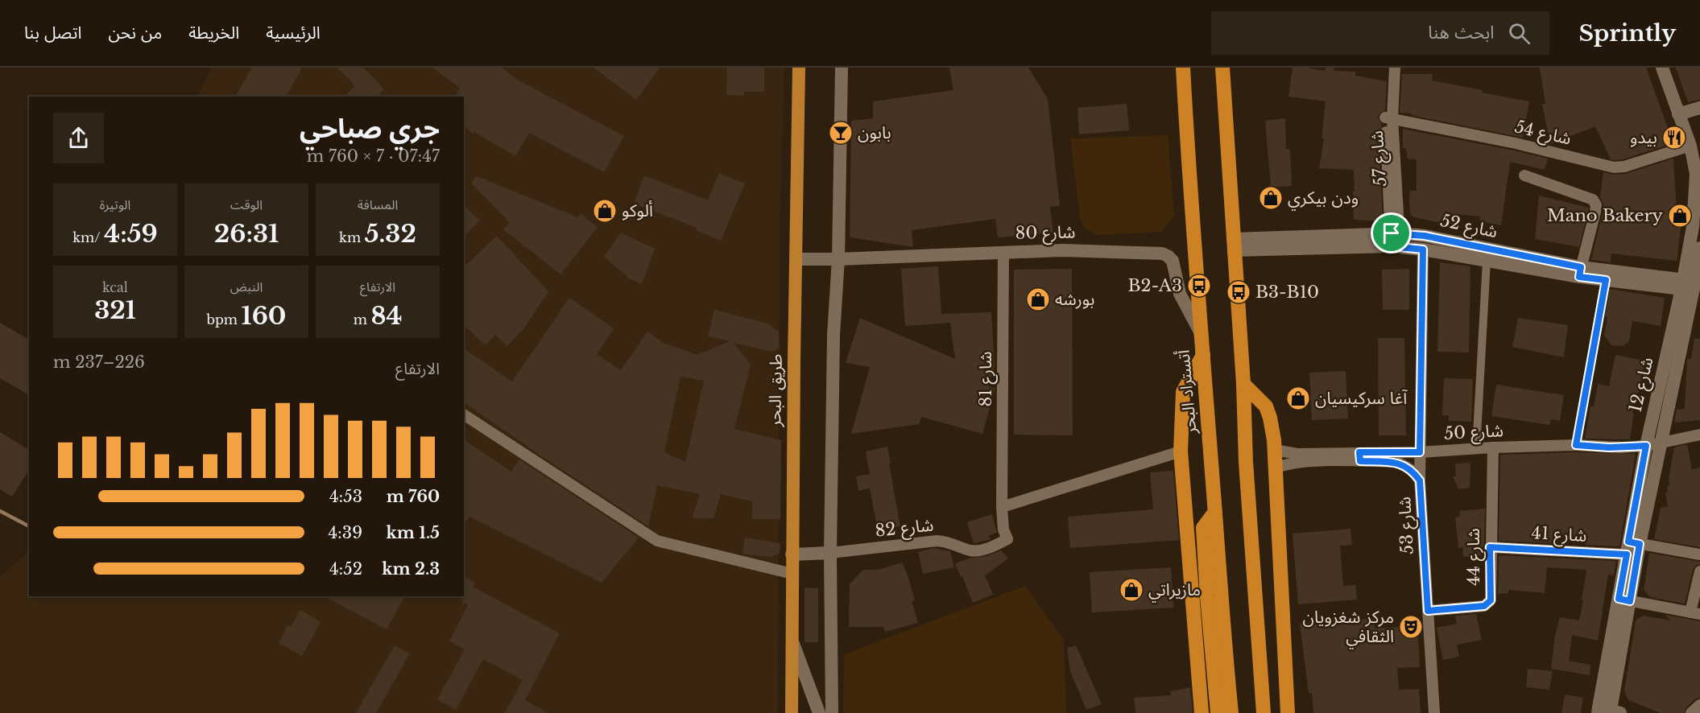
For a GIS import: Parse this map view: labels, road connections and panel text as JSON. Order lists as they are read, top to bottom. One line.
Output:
{"streets":{"highway":["طريق البحر","أتستراد البحر"],"street":["شارع 54","شارع 57","شارع 52","شارع 80","شارع 81","شارع 12","شارع 50","شارع 53","شارع 82","شارع 41","شارع 44"]},"crossings":[["شارع 54","شارع 57"],["شارع 54","شارع 12"],["شارع 57","شارع 52"],["شارع 52","شارع 12"],["شارع 52","شارع 53"],["شارع 80","شارع 81"],["شارع 80","طريق البحر"],["شارع 80","أتستراد البحر"],["شارع 81","شارع 82"],["شارع 12","شارع 50"],["شارع 12","شارع 41"],["شارع 50","شارع 53"],["شارع 50","شارع 44"],["شارع 53","شارع 44"],["شارع 41","شارع 44"]],"places":{"bar":["بابون"],"restaurant":["بيدو"],"shop":["ودن بيكري","ألوكو","Mano Bakery","بورشه","آغا سركيسيان","مازيراتي"],"bus stop":["B2-A3","B3-B10"],"theatre":["مركز شغزويان الثقافي"]},"page":{"header":"Sprintly","search":"ابحث هنا","nav":["الرئيسية","الخريطة","من نحن","اتصل بنا"],"heading":["جري صباحي","07:47 · 7 × 760 m"],"stats":[["المسافة","5.32 km"],["الوقت","26:31"],["الوتيرة","4:59 /km"],["الارتفاع","84 m"],["النبض","160 bpm"],["kcal","321"]],"chart":["الارتفاع","226–237 m"],"list":[{"name":"760 m","note":"4:53"},{"name":"1.5 km","note":"4:39"},{"name":"2.3 km","note":"4:52"}]}}
